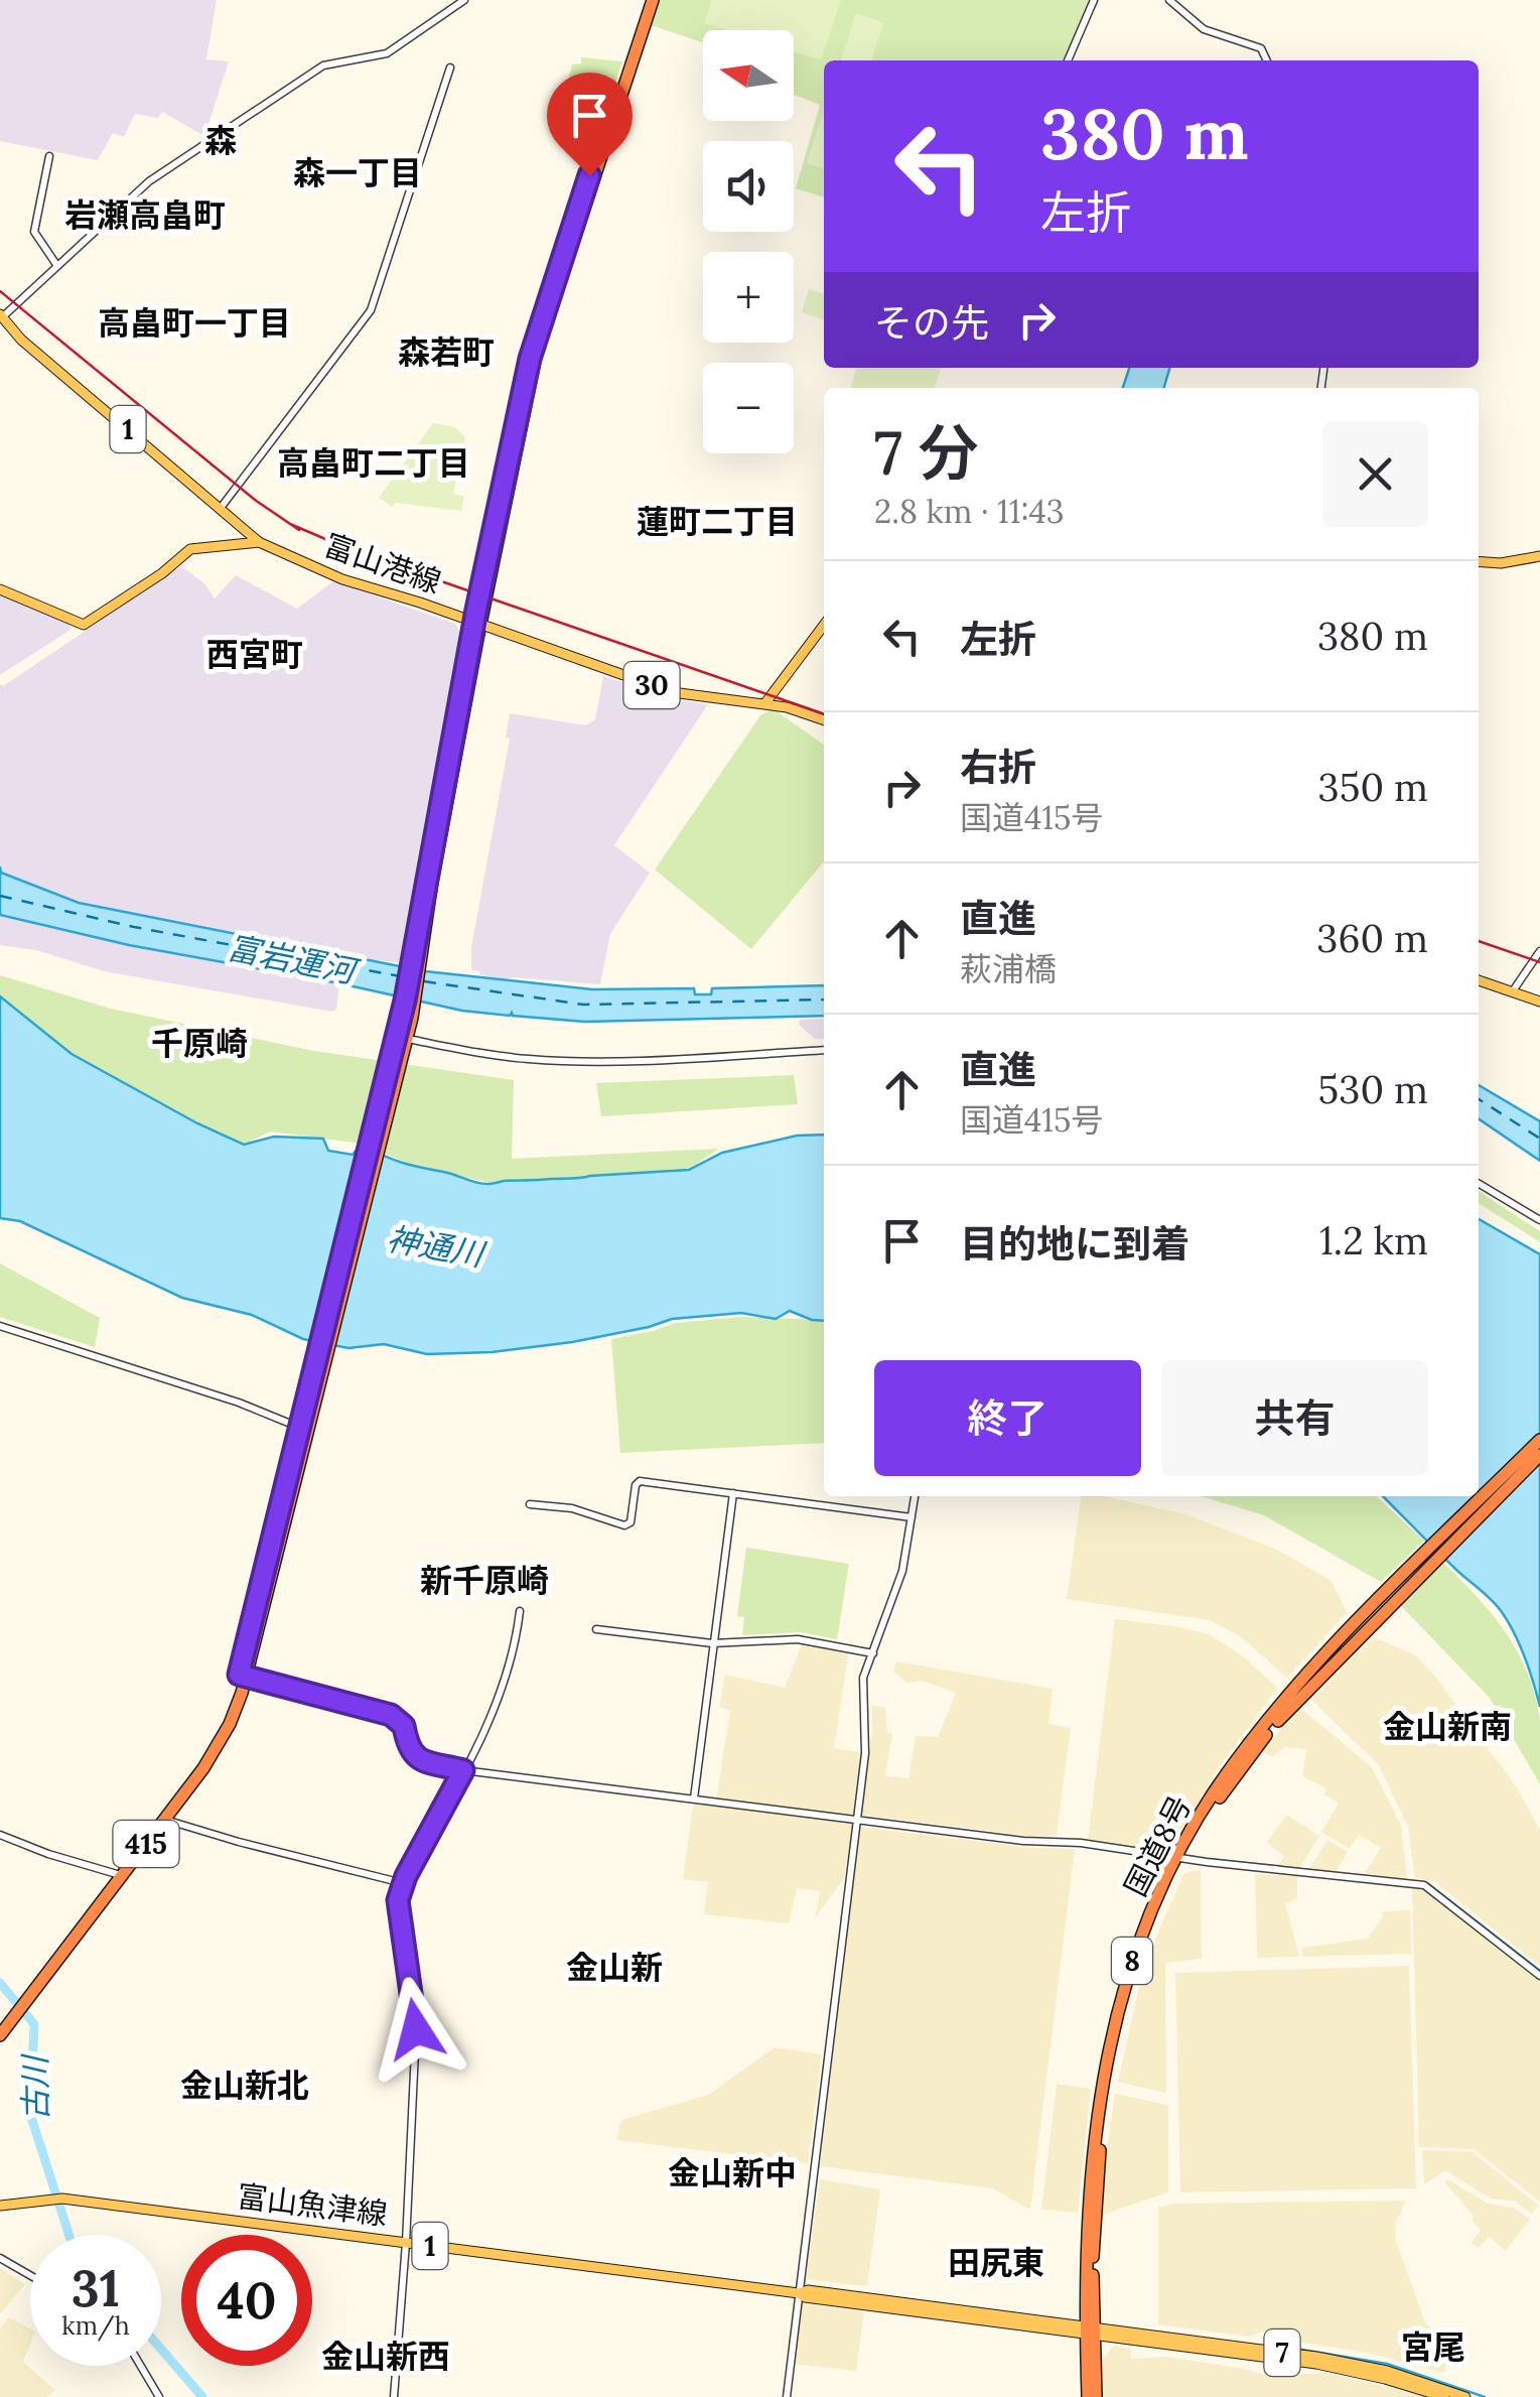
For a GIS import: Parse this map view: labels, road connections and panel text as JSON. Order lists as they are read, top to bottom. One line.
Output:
{"streets":{"highway":["415","国道8号","8"],"main road":["1","富山港線","30","富山魚津線","7"]},"crossings":[["1","富山港線"],["富山港線","415"],["国道8号","富山魚津線"],["国道8号","7"],["富山魚津線","7"]],"districts":["森","森一丁目","岩瀬高畠町","高畠町一丁目","森若町","高畠町二丁目","蓮町二丁目","西宮町","千原崎","新千原崎","金山新南","金山新","金山新北","金山新中","田尻東","宮尾","金山新西"],"water":["富岩運河","神通川","古川"],"north":"left","page":{"map_buttons":["+","−"],"turn":["380 m","左折"],"then":"その先","heading":["7 分","2.8 km · 11:43"],"list":[{"name":"左折","value":"380 m"},{"name":"右折","note":"国道415号","value":"350 m"},{"name":"直進","note":"萩浦橋","value":"360 m"},{"name":"直進","note":"国道415号","value":"530 m"},{"name":"目的地に到着","value":"1.2 km"}],"buttons":["終了","共有"],"speed":"31 km/h","limit":"40"}}
